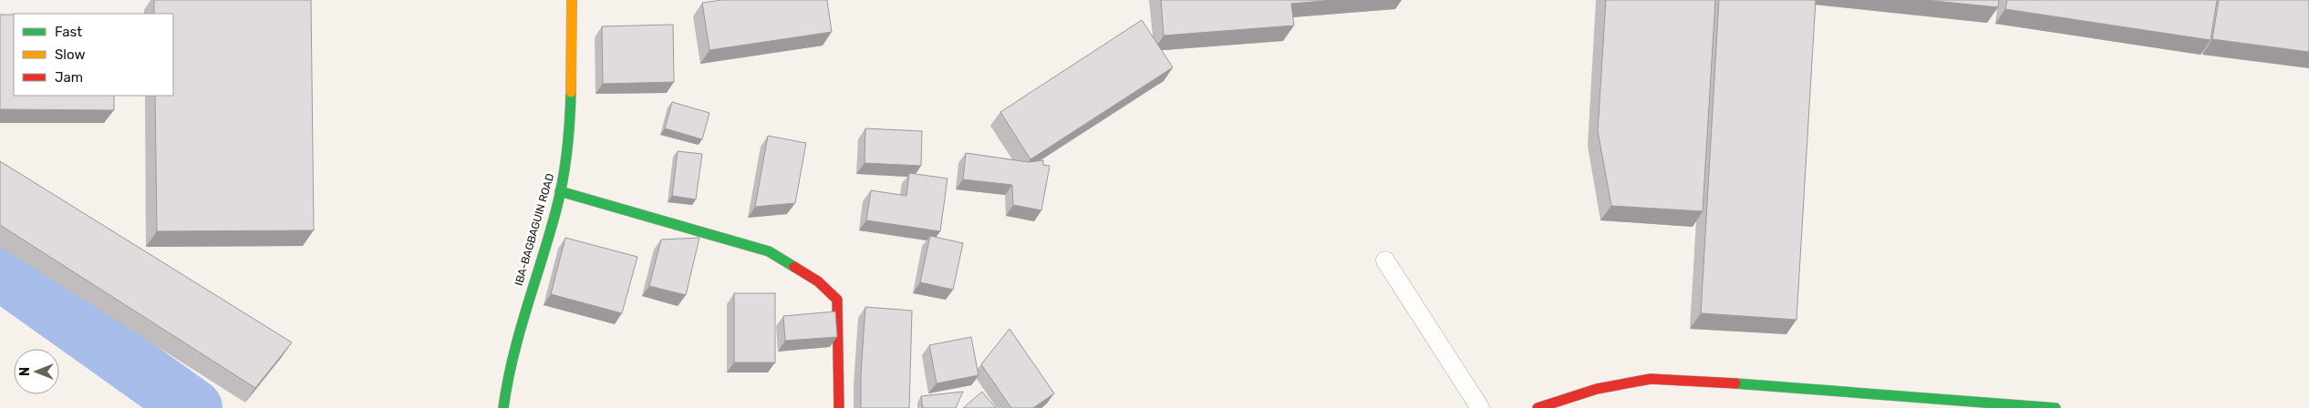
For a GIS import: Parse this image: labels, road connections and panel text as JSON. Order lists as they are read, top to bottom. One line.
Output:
{"streets":{"street":["IBA-BAGBAGUIN ROAD"]},"legend":["Fast","Slow","Jam"],"north":"left"}
